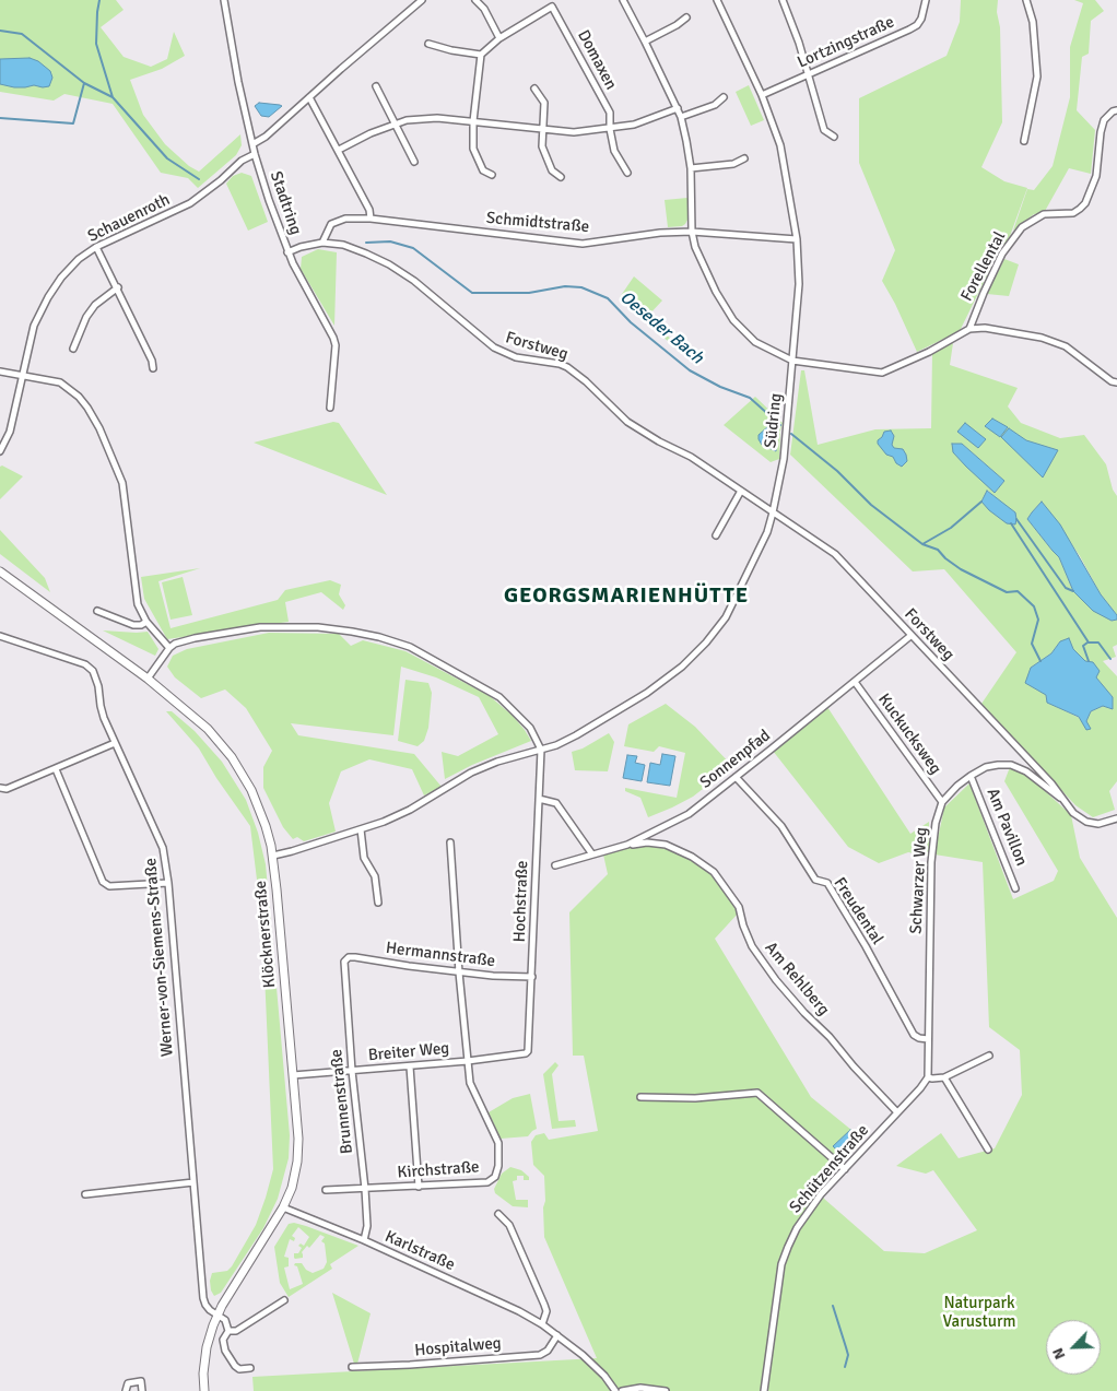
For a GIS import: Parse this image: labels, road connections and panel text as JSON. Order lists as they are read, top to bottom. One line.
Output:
{"streets":{"main road":["Klöcknerstraße"],"street":["Lortzingstraße","Domaxen","Stadtring","Schauenroth","Schmidtstraße","Forellental","Forstweg","Südring","Kuckucksweg","Sonnenpfad","Am Pavillon","Schwarzer Weg","Hochstraße","Freudental","Hermannstraße","Werner-von-Siemens-Straße","Am Rehlberg","Breiter Weg","Brunnenstraße","Schützenstraße","Kirchstraße","Karlstraße","Hospitalweg"]},"crossings":[["Lortzingstraße","Südring"],["Stadtring","Schauenroth"],["Stadtring","Forstweg"],["Schmidtstraße","Forstweg"],["Schmidtstraße","Südring"],["Forstweg","Südring"],["Forstweg","Sonnenpfad"],["Forstweg","Schwarzer Weg"],["Südring","Hochstraße"],["Südring","Klöcknerstraße"],["Kuckucksweg","Sonnenpfad"],["Kuckucksweg","Schwarzer Weg"],["Sonnenpfad","Freudental"],["Sonnenpfad","Am Rehlberg"],["Am Pavillon","Schwarzer Weg"],["Schwarzer Weg","Freudental"],["Schwarzer Weg","Schützenstraße"],["Hochstraße","Hermannstraße"],["Hochstraße","Breiter Weg"],["Klöcknerstraße","Werner-von-Siemens-Straße"],["Klöcknerstraße","Breiter Weg"],["Klöcknerstraße","Karlstraße"],["Hermannstraße","Brunnenstraße"],["Hermannstraße","Kirchstraße"],["Am Rehlberg","Schützenstraße"],["Breiter Weg","Brunnenstraße"],["Breiter Weg","Kirchstraße"],["Brunnenstraße","Kirchstraße"],["Brunnenstraße","Karlstraße"]],"districts":["GEORGSMARIENHÜTTE"],"water":["Oeseder Bach"],"parks":["Naturpark Varusturm"],"north":"bottom left"}
